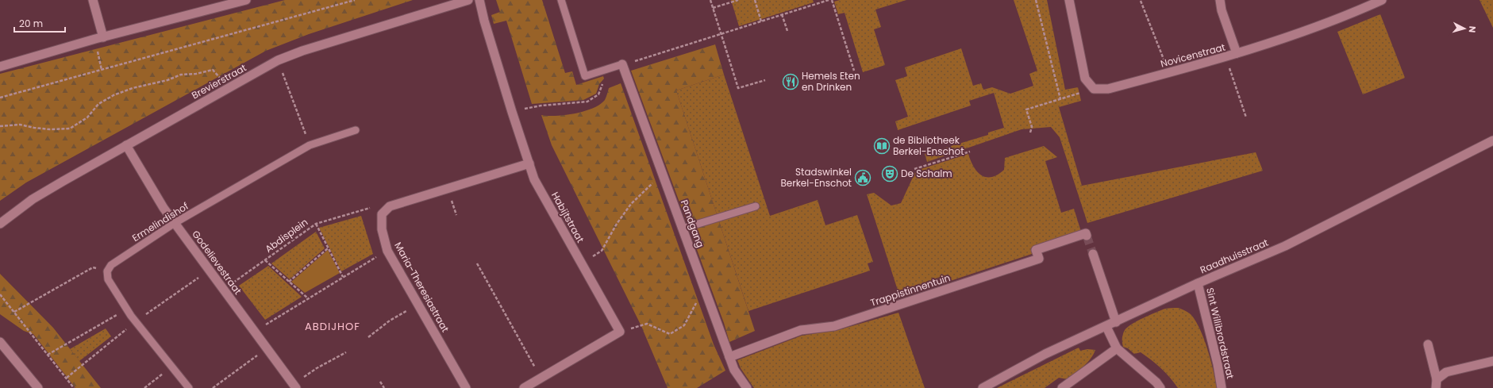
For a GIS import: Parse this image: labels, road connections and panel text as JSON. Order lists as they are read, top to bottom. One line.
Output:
{"streets":{"street":["Novicenstraat","Brevierstraat","Habijtstraat","Pandgang","Raadhuisstraat","Godelievestraat","Maria-Theresiastraat","Trappistinnentuin","Sint Willibrordstraat"],"lane":["Ermelindishof"],"path":["Abdisplein"]},"crossings":[["Brevierstraat","Godelievestraat"],["Ermelindishof","Godelievestraat"],["Pandgang","Trappistinnentuin"],["Abdisplein","Godelievestraat"],["Abdisplein","Maria-Theresiastraat"],["Raadhuisstraat","Sint Willibrordstraat"]],"districts":["ABDIJHOF"],"places":{"restaurant":["Hemels Eten en Drinken"],"library":["de Bibliotheek Berkel-Enschot"],"theatre":["De Schalm"],"public building":["Stadswinkel Berkel-Enschot"]},"scale_bar":"20 m","north":"right"}
